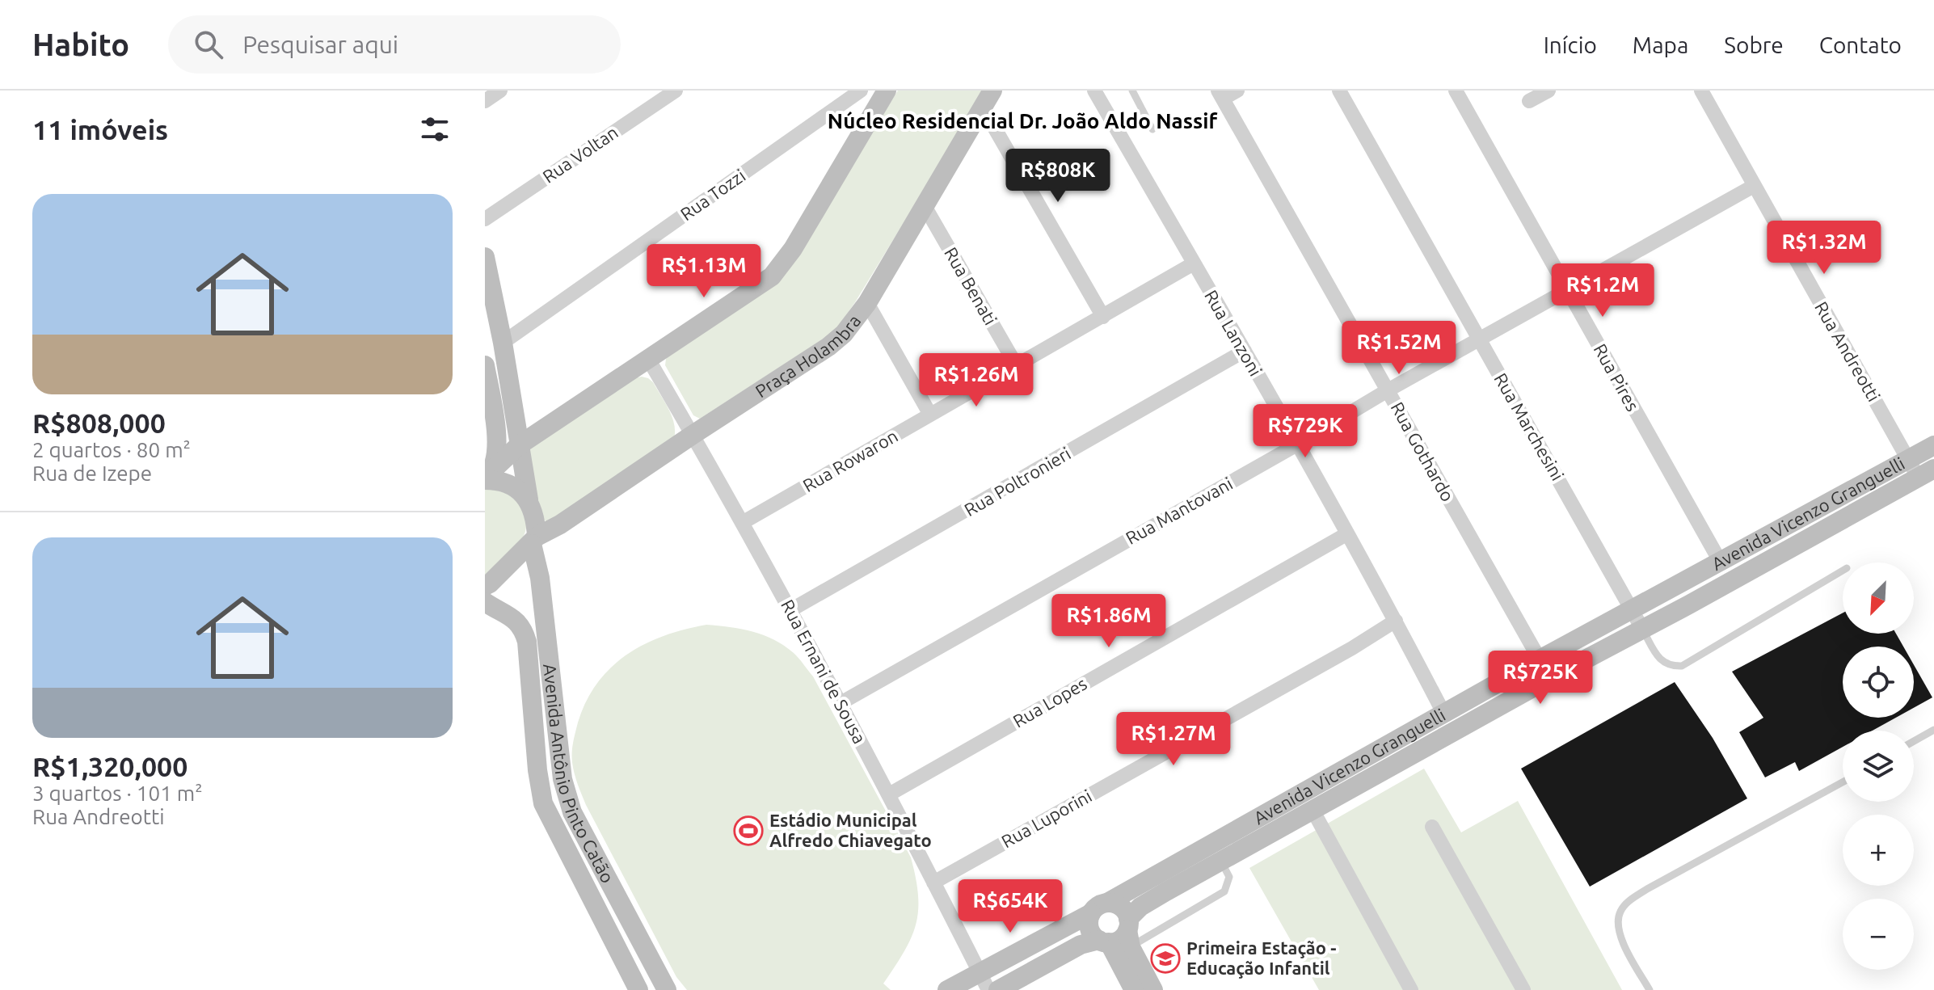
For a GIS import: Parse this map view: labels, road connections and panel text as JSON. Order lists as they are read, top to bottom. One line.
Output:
{"streets":{"street":["Rua Voltan","Rua Tozzi","Rua Benati","Rua Lanzoni","Rua Andreotti","Praça Holambra","Rua Pires","Rua Marchesini","Rua Gothardo","Rua Rowaron","Rua Poltronieri","Rua Mantovani","Avenida Vicenzo Granguelli","Rua Ernani de Sousa","Rua Lopes","Avenida Antônio Pinto Catão","Rua Luporini"]},"crossings":[["Rua Tozzi","Avenida Antônio Pinto Catão"],["Rua Benati","Praça Holambra"],["Rua Benati","Rua Rowaron"],["Rua Lanzoni","Rua Rowaron"],["Rua Lanzoni","Rua Poltronieri"],["Rua Lanzoni","Rua Mantovani"],["Rua Lanzoni","Avenida Vicenzo Granguelli"],["Rua Lanzoni","Rua Lopes"],["Rua Lanzoni","Rua Luporini"],["Rua Andreotti","Rua Mantovani"],["Rua Andreotti","Avenida Vicenzo Granguelli"],["Praça Holambra","Rua Ernani de Sousa"],["Praça Holambra","Avenida Antônio Pinto Catão"],["Rua Pires","Rua Mantovani"],["Rua Pires","Avenida Vicenzo Granguelli"],["Rua Marchesini","Rua Mantovani"],["Rua Marchesini","Avenida Vicenzo Granguelli"],["Rua Gothardo","Rua Mantovani"],["Rua Gothardo","Avenida Vicenzo Granguelli"],["Rua Rowaron","Rua Ernani de Sousa"],["Rua Poltronieri","Rua Ernani de Sousa"],["Rua Mantovani","Rua Ernani de Sousa"],["Avenida Vicenzo Granguelli","Rua Ernani de Sousa"],["Rua Ernani de Sousa","Rua Lopes"],["Rua Ernani de Sousa","Rua Luporini"]],"districts":["Núcleo Residencial Dr. João Aldo Nassif"],"places":{"sports":["Estádio Municipal Alfredo Chiavegato"],"school or university":["Primeira Estação - Educação Infantil"]},"north":"bottom left","page":{"header":"Habito","search":"Pesquisar aqui","nav":["Início","Mapa","Sobre","Contato"],"heading":"11 imóveis","price":["R$808K","R$1.32M","R$1.13M","R$1.2M","R$1.52M","R$1.26M","R$729K","R$1.86M","R$725K","R$1.27M","R$654K"],"list":[{"name":"R$808,000","note":"2 quartos · 80 m² · Rua de Izepe"},{"name":"R$1,320,000","note":"3 quartos · 101 m² · Rua Andreotti"}],"map_buttons":["+","−"]}}
